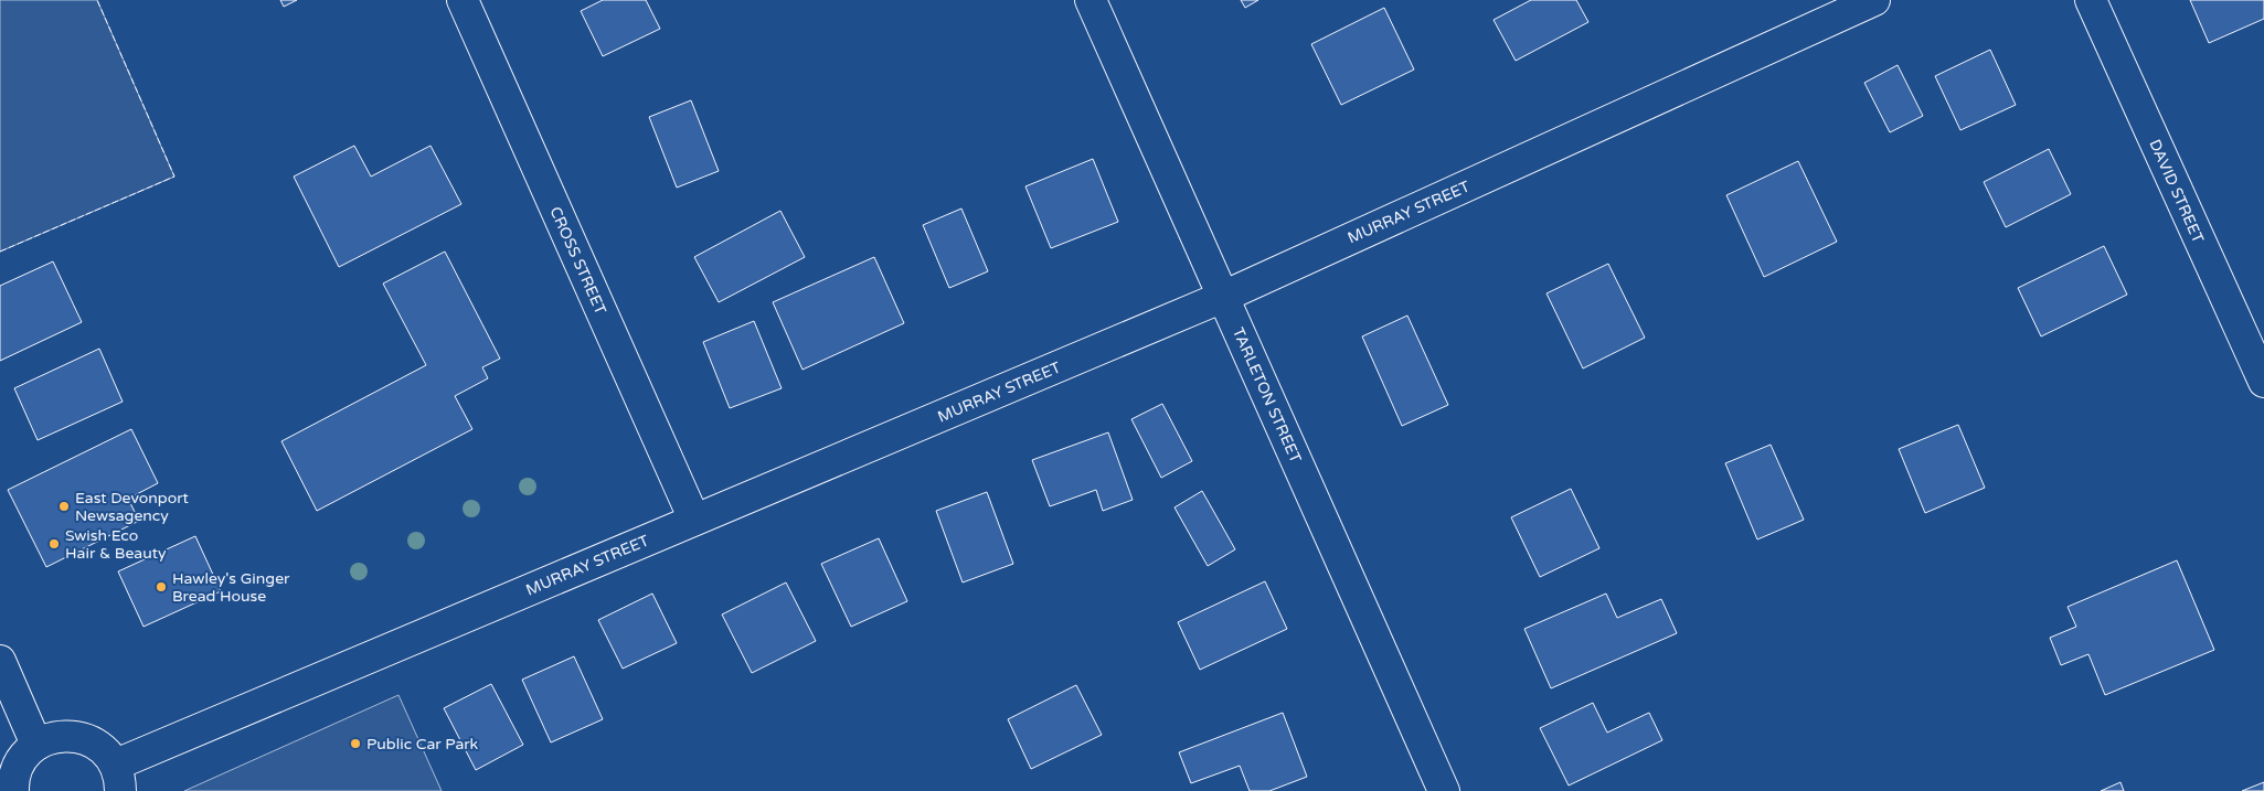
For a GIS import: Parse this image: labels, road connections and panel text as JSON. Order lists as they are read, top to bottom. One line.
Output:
{"streets":{"main road":["DAVID STREET","MURRAY STREET","CROSS STREET","TARLETON STREET"]},"crossings":[["MURRAY STREET","CROSS STREET"],["MURRAY STREET","TARLETON STREET"]],"places":["East Devonport Newsagency","Swish Eco Hair & Beauty","Hawley's Ginger Bread House","Public Car Park"]}
